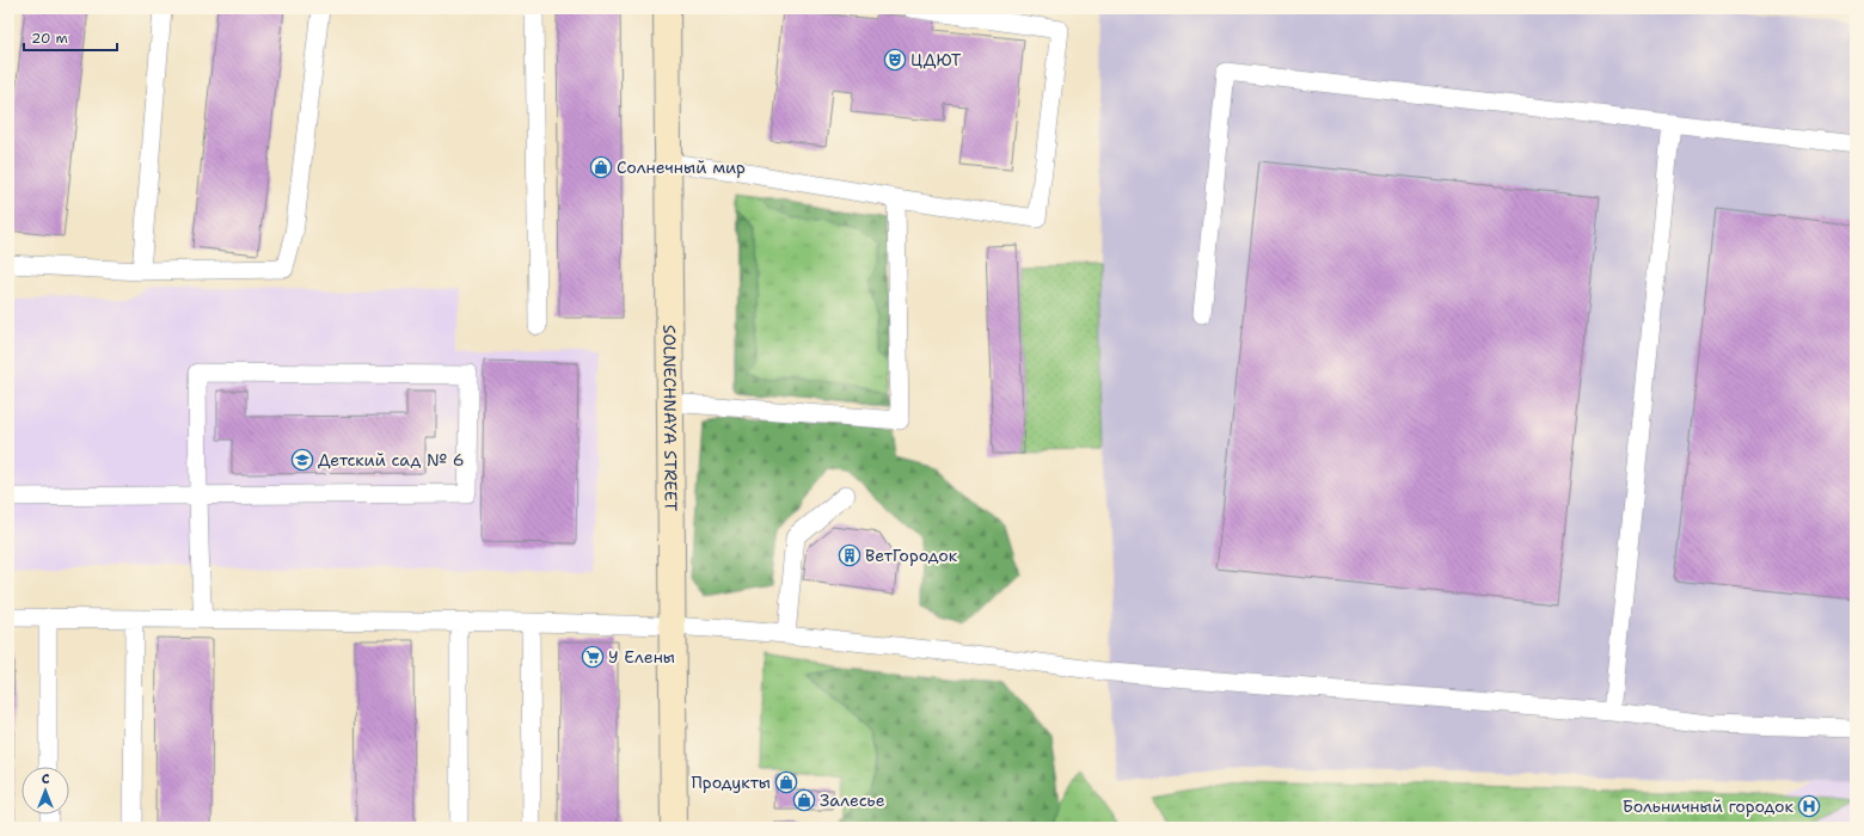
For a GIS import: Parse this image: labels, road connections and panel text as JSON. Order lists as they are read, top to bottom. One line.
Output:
{"streets":{"street":["SOLNECHNAYA STREET"]},"places":{"theatre":["ЦДЮТ"],"shop":["Солнечный мир","Продукты","Залесье"],"school or university":["Детский сад № 6"],"building":["ВетГородок"],"supermarket":["У Елены"],"hospital":["Больничный городок"]},"scale_bar":"20 m","north":"top"}
